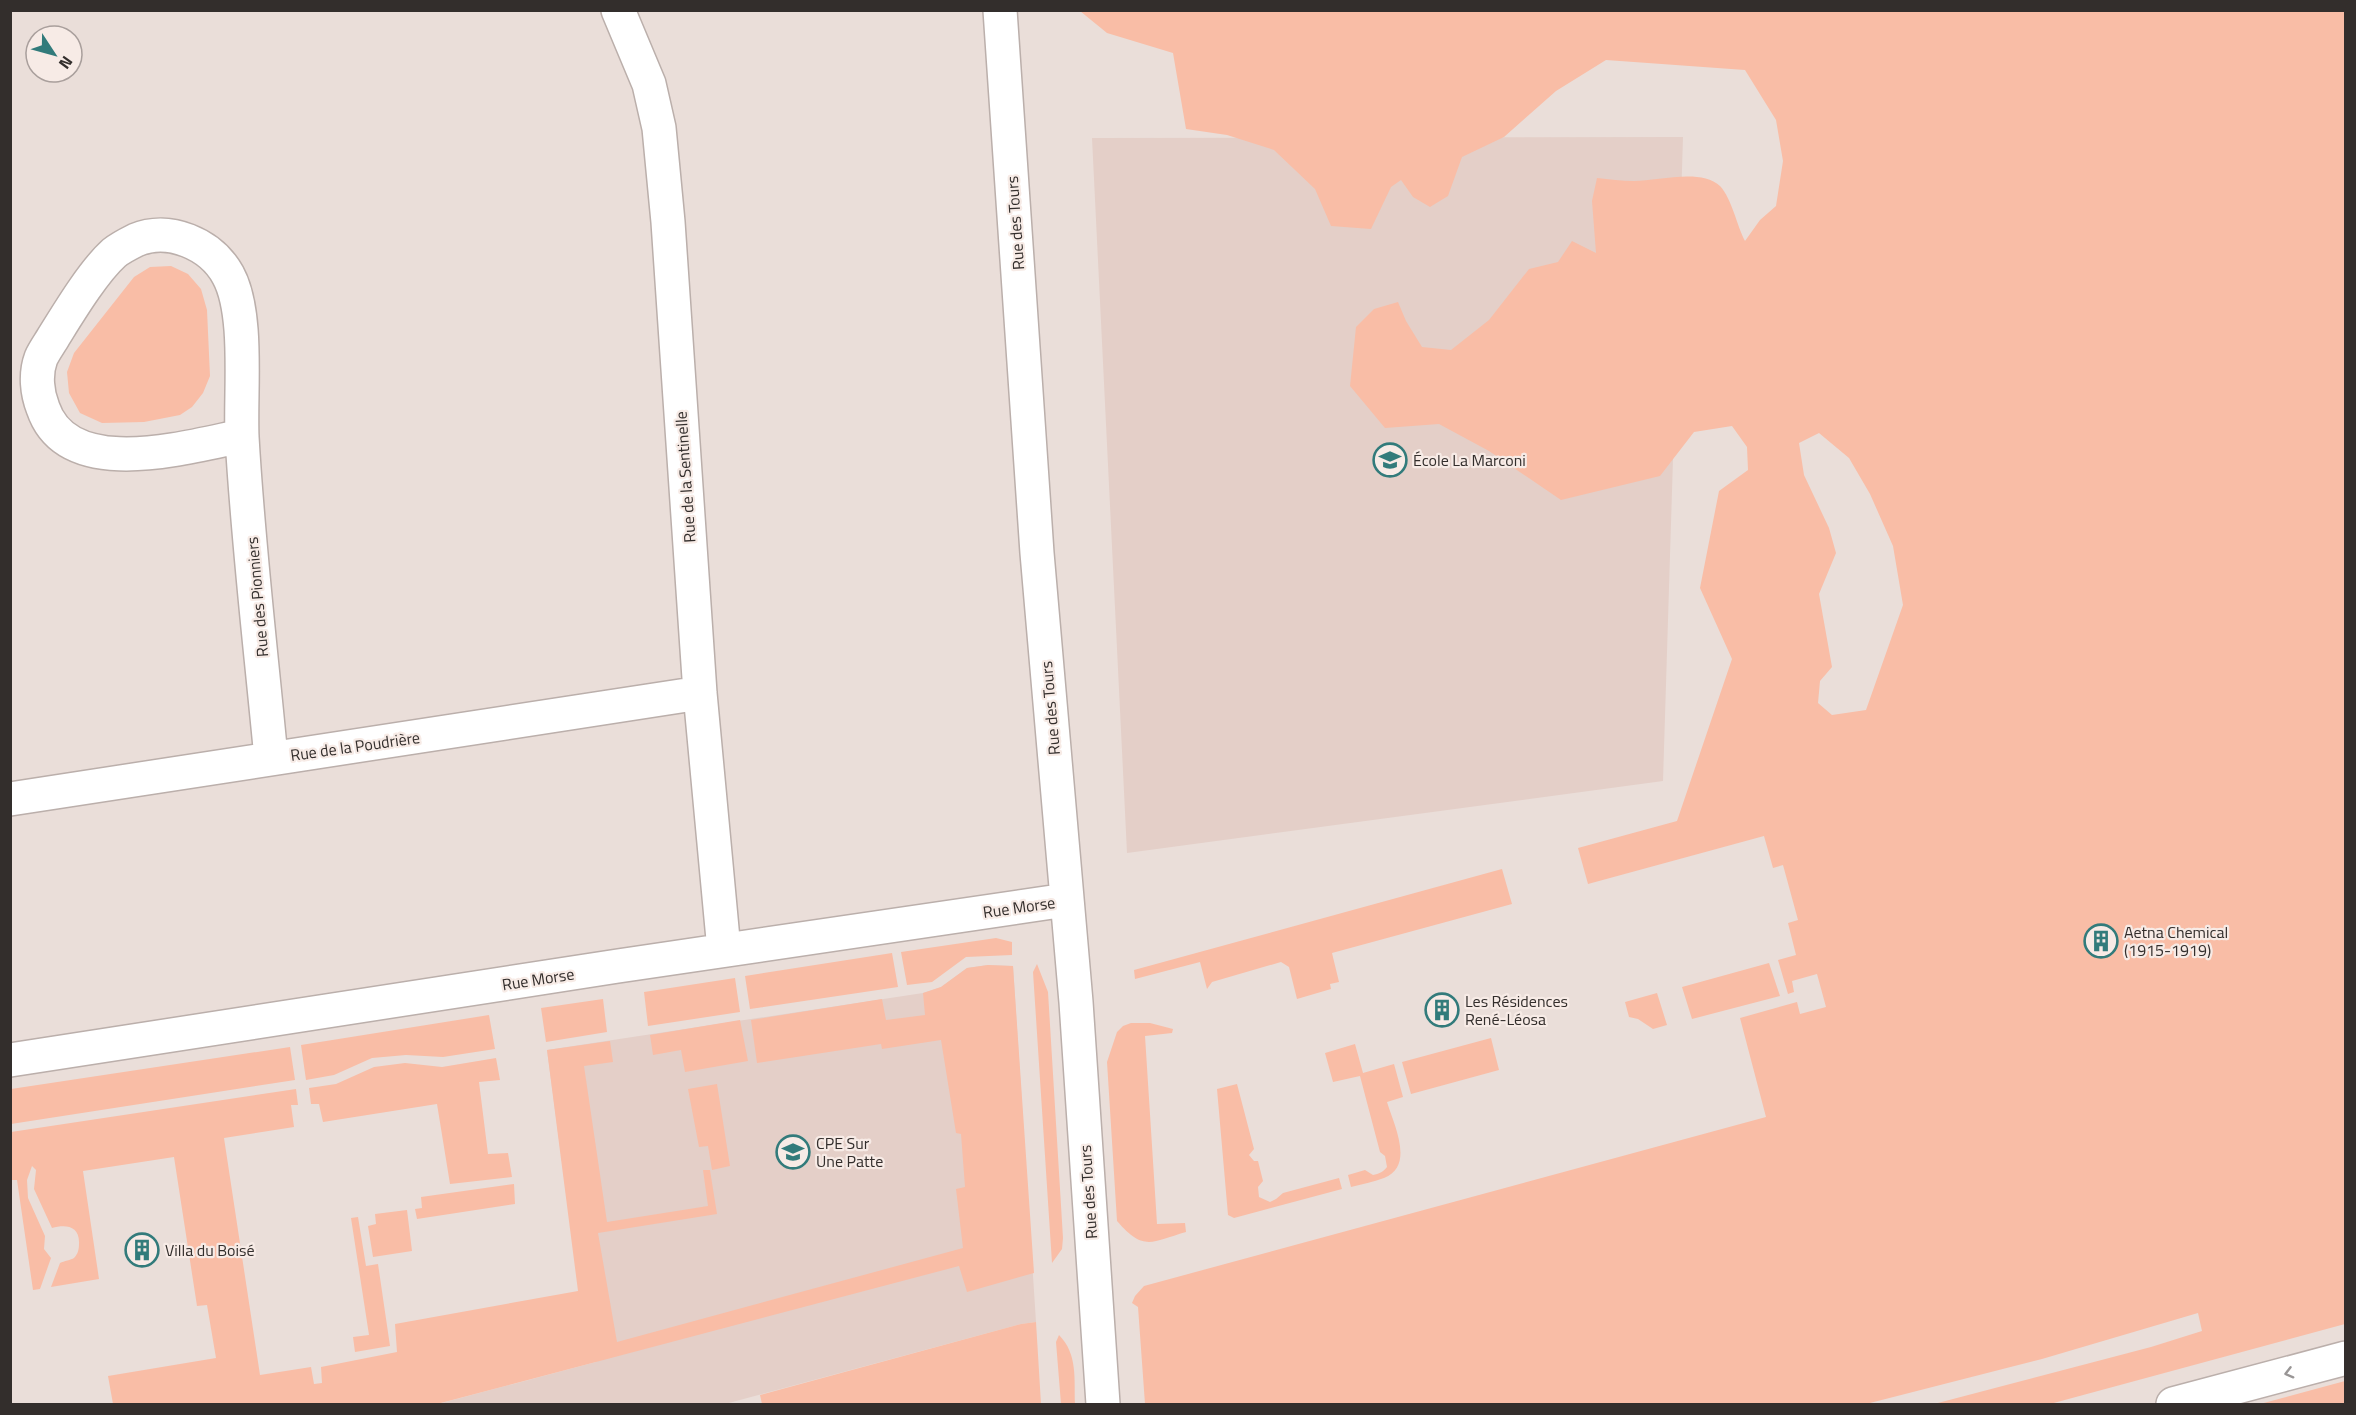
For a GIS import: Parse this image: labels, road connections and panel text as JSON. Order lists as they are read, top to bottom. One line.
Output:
{"streets":{"street":["Rue des Tours","Rue de la Sentinelle","Rue des Pionniers","Rue de la Poudrière","Rue Morse"]},"crossings":[["Rue des Tours","Rue Morse"],["Rue de la Sentinelle","Rue de la Poudrière"],["Rue de la Sentinelle","Rue Morse"],["Rue des Pionniers","Rue de la Poudrière"]],"places":{"school or university":["École La Marconi","CPE Sur Une Patte"],"building":["Aetna Chemical (1915-1919)","Les Résidences René-Léosa","Villa du Boisé"]},"north":"bottom right"}
